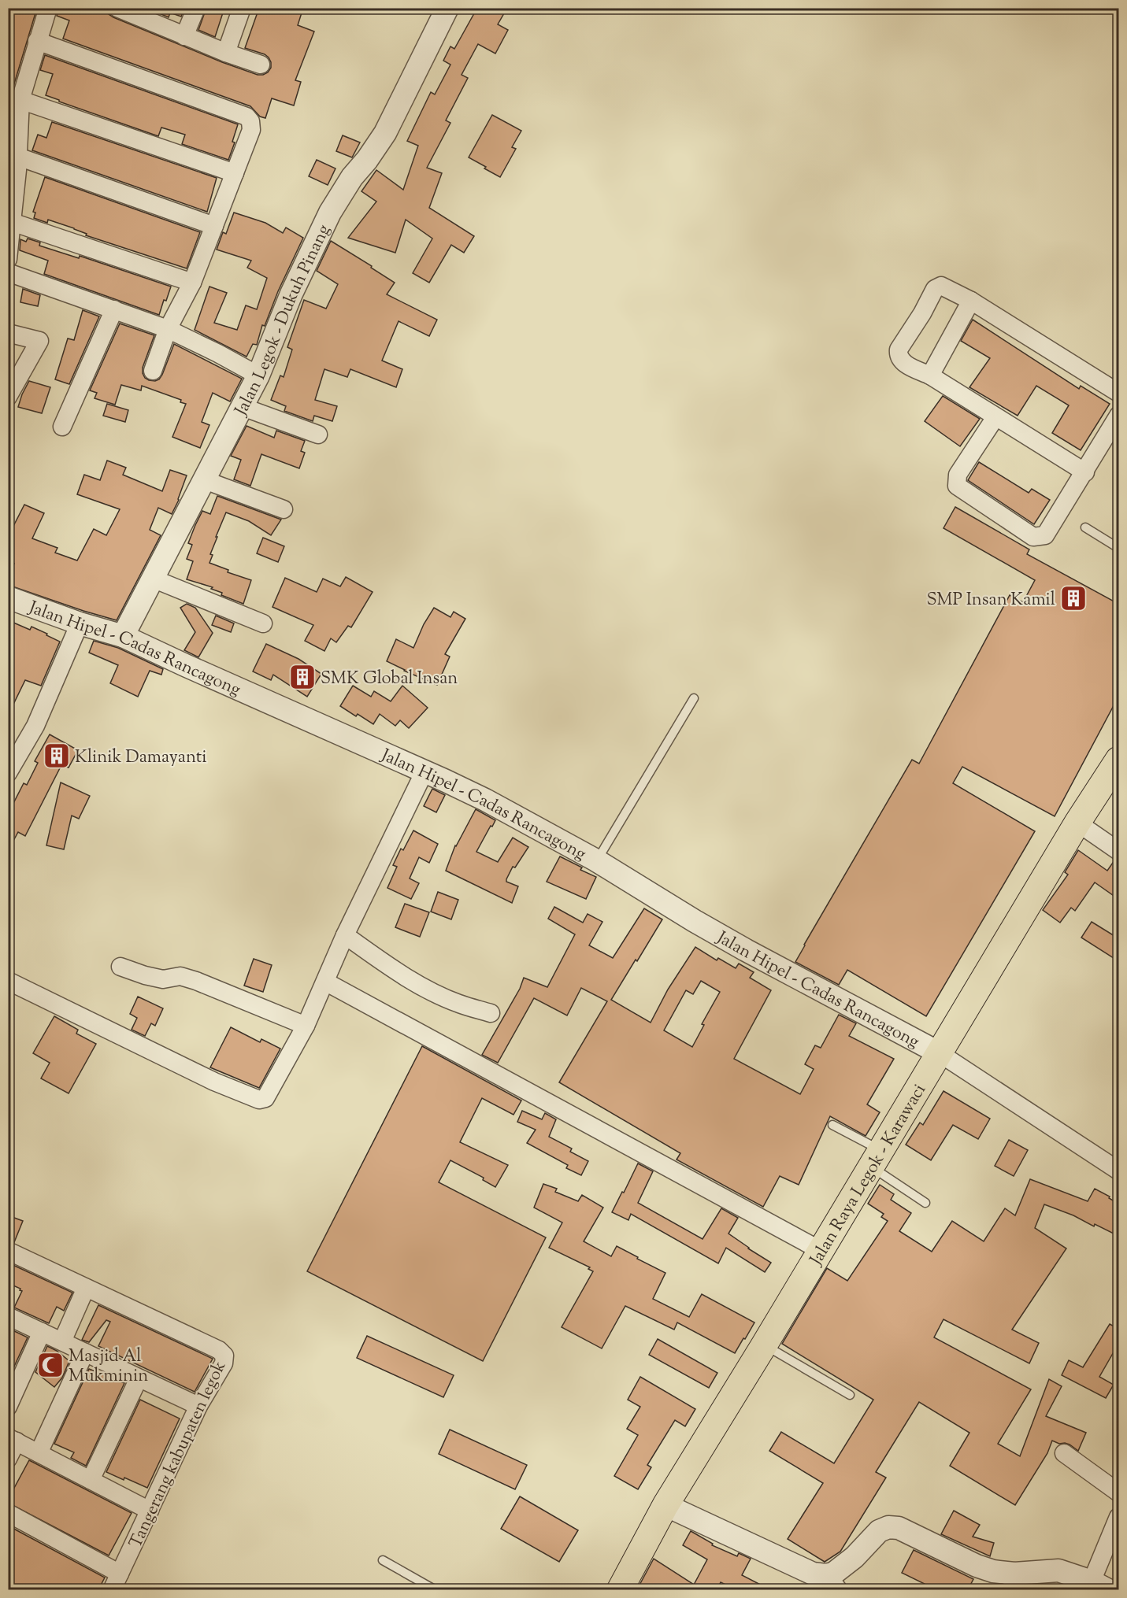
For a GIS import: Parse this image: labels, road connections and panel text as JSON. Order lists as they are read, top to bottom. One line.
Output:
{"streets":{"main road":["Jalan Raya Legok - Karawaci"],"street":["Jalan Legok - Dukuh Pinang","Jalan Hipel - Cadas Rancagong","Tangerang kabupaten legok"]},"crossings":[["Jalan Legok - Dukuh Pinang","Jalan Hipel - Cadas Rancagong"],["Jalan Hipel - Cadas Rancagong","Jalan Raya Legok - Karawaci"]],"places":{"building":["SMP Insan Kamil","SMK Global Insan","Klinik Damayanti"],"mosque":["Masjid Al Mukminin"]}}
